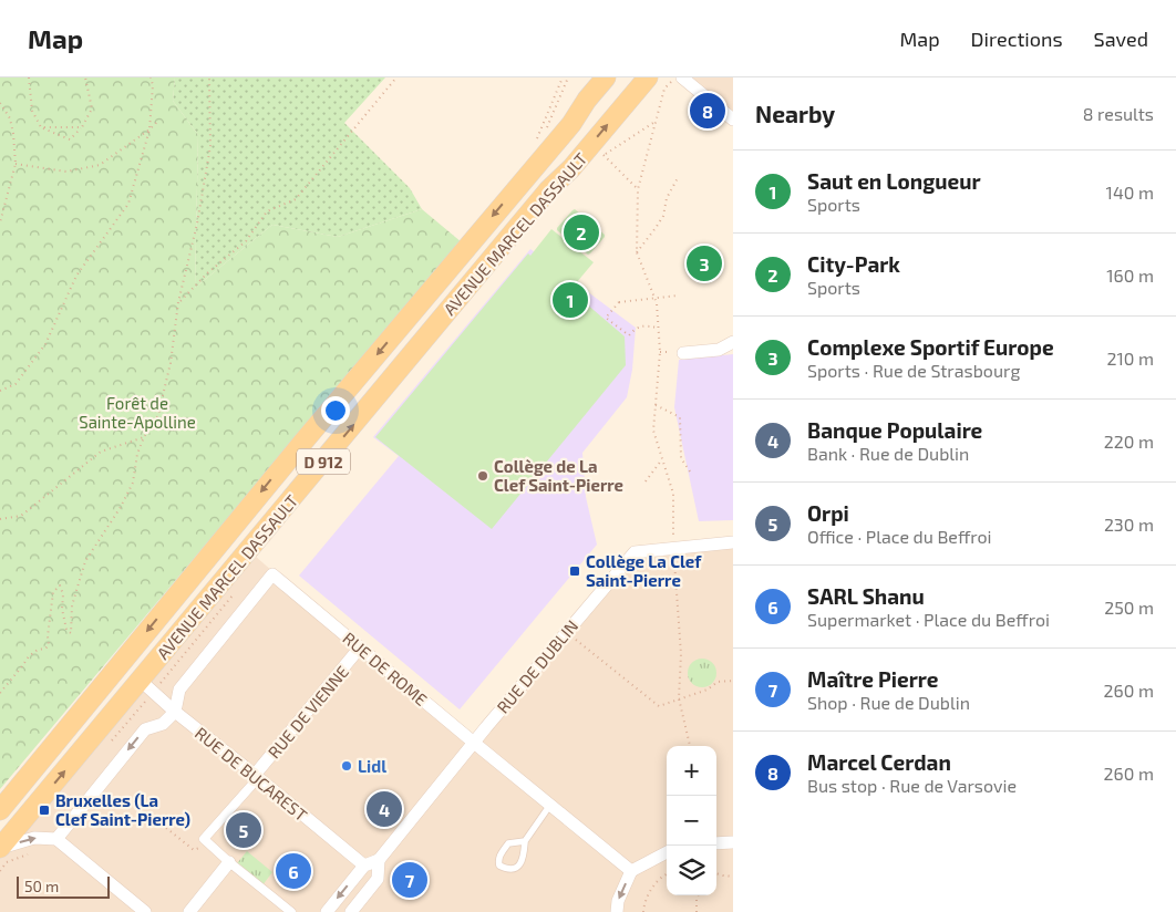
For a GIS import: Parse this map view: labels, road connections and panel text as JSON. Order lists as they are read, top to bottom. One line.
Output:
{"streets":{"main road":["AVENUE MARCEL DASSAULT","D 912"],"street":["RUE DE DUBLIN","RUE DE ROME","RUE DE VIENNE","RUE DE BUCAREST"]},"crossings":[["AVENUE MARCEL DASSAULT","RUE DE BUCAREST"],["RUE DE DUBLIN","RUE DE ROME"],["RUE DE DUBLIN","RUE DE BUCAREST"],["RUE DE ROME","RUE DE VIENNE"],["RUE DE ROME","RUE DE BUCAREST"],["RUE DE VIENNE","RUE DE BUCAREST"]],"parks":["Forêt de Sainte-Apolline"],"places":{"other":["Collège de La Clef Saint-Pierre","Lidl"],"transit":["Collège La Clef Saint-Pierre","Bruxelles (La Clef Saint-Pierre)"]},"scale_bar":"50 m","page":{"header":"Map","nav":["Map","Directions","Saved"],"heading":["Nearby","8 results"],"pins":["8","2","3","1","4","5","6","7"],"list":[{"mark":"1","name":"Saut en Longueur","note":"Sports","value":"140 m"},{"mark":"2","name":"City-Park","note":"Sports","value":"160 m"},{"mark":"3","name":"Complexe Sportif Europe","note":"Sports · Rue de Strasbourg","value":"210 m"},{"mark":"4","name":"Banque Populaire","note":"Bank · Rue de Dublin","value":"220 m"},{"mark":"5","name":"Orpi","note":"Office · Place du Beffroi","value":"230 m"},{"mark":"6","name":"SARL Shanu","note":"Supermarket · Place du Beffroi","value":"250 m"},{"mark":"7","name":"Maître Pierre","note":"Shop · Rue de Dublin","value":"260 m"},{"mark":"8","name":"Marcel Cerdan","note":"Bus stop · Rue de Varsovie","value":"260 m"}],"map_buttons":["+","−"],"scale":"50 m"}}
